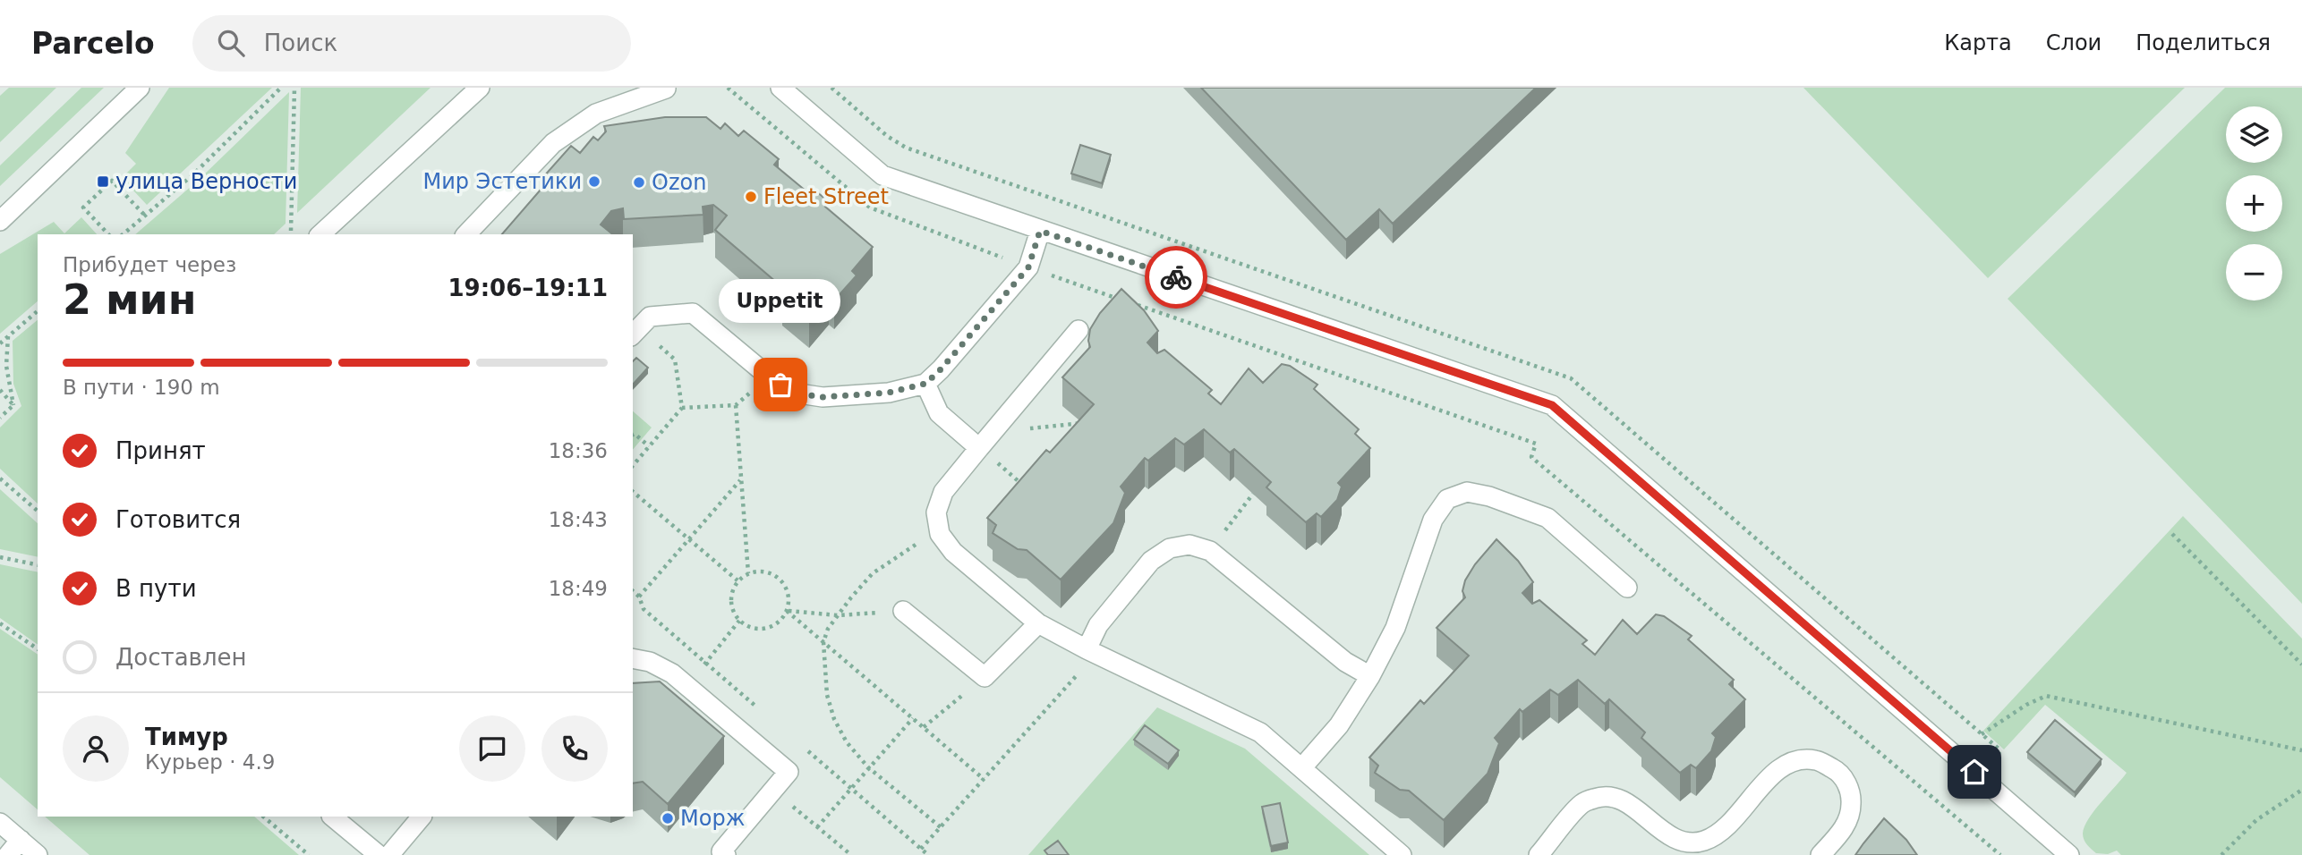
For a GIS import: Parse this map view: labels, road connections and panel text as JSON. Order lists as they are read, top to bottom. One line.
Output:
{"places":{"transit":["улица Верности"],"other":["Мир Эстетики","Ozon","Fleet Street","Uppetit","Морж"]},"page":{"header":"Parcelo","search":"Поиск","nav":["Карта","Слои","Поделиться"],"map_buttons":["+","−"],"heading":["2 мин","Прибудет через","19:06–19:11"],"panel":["Тимур","Курьер · 4.9"],"bubble":"Uppetit","bar":"В пути · 190 m","list":[["Принят","18:36"],["Готовится","18:43"],["В пути","18:49"],"Доставлен"]}}
